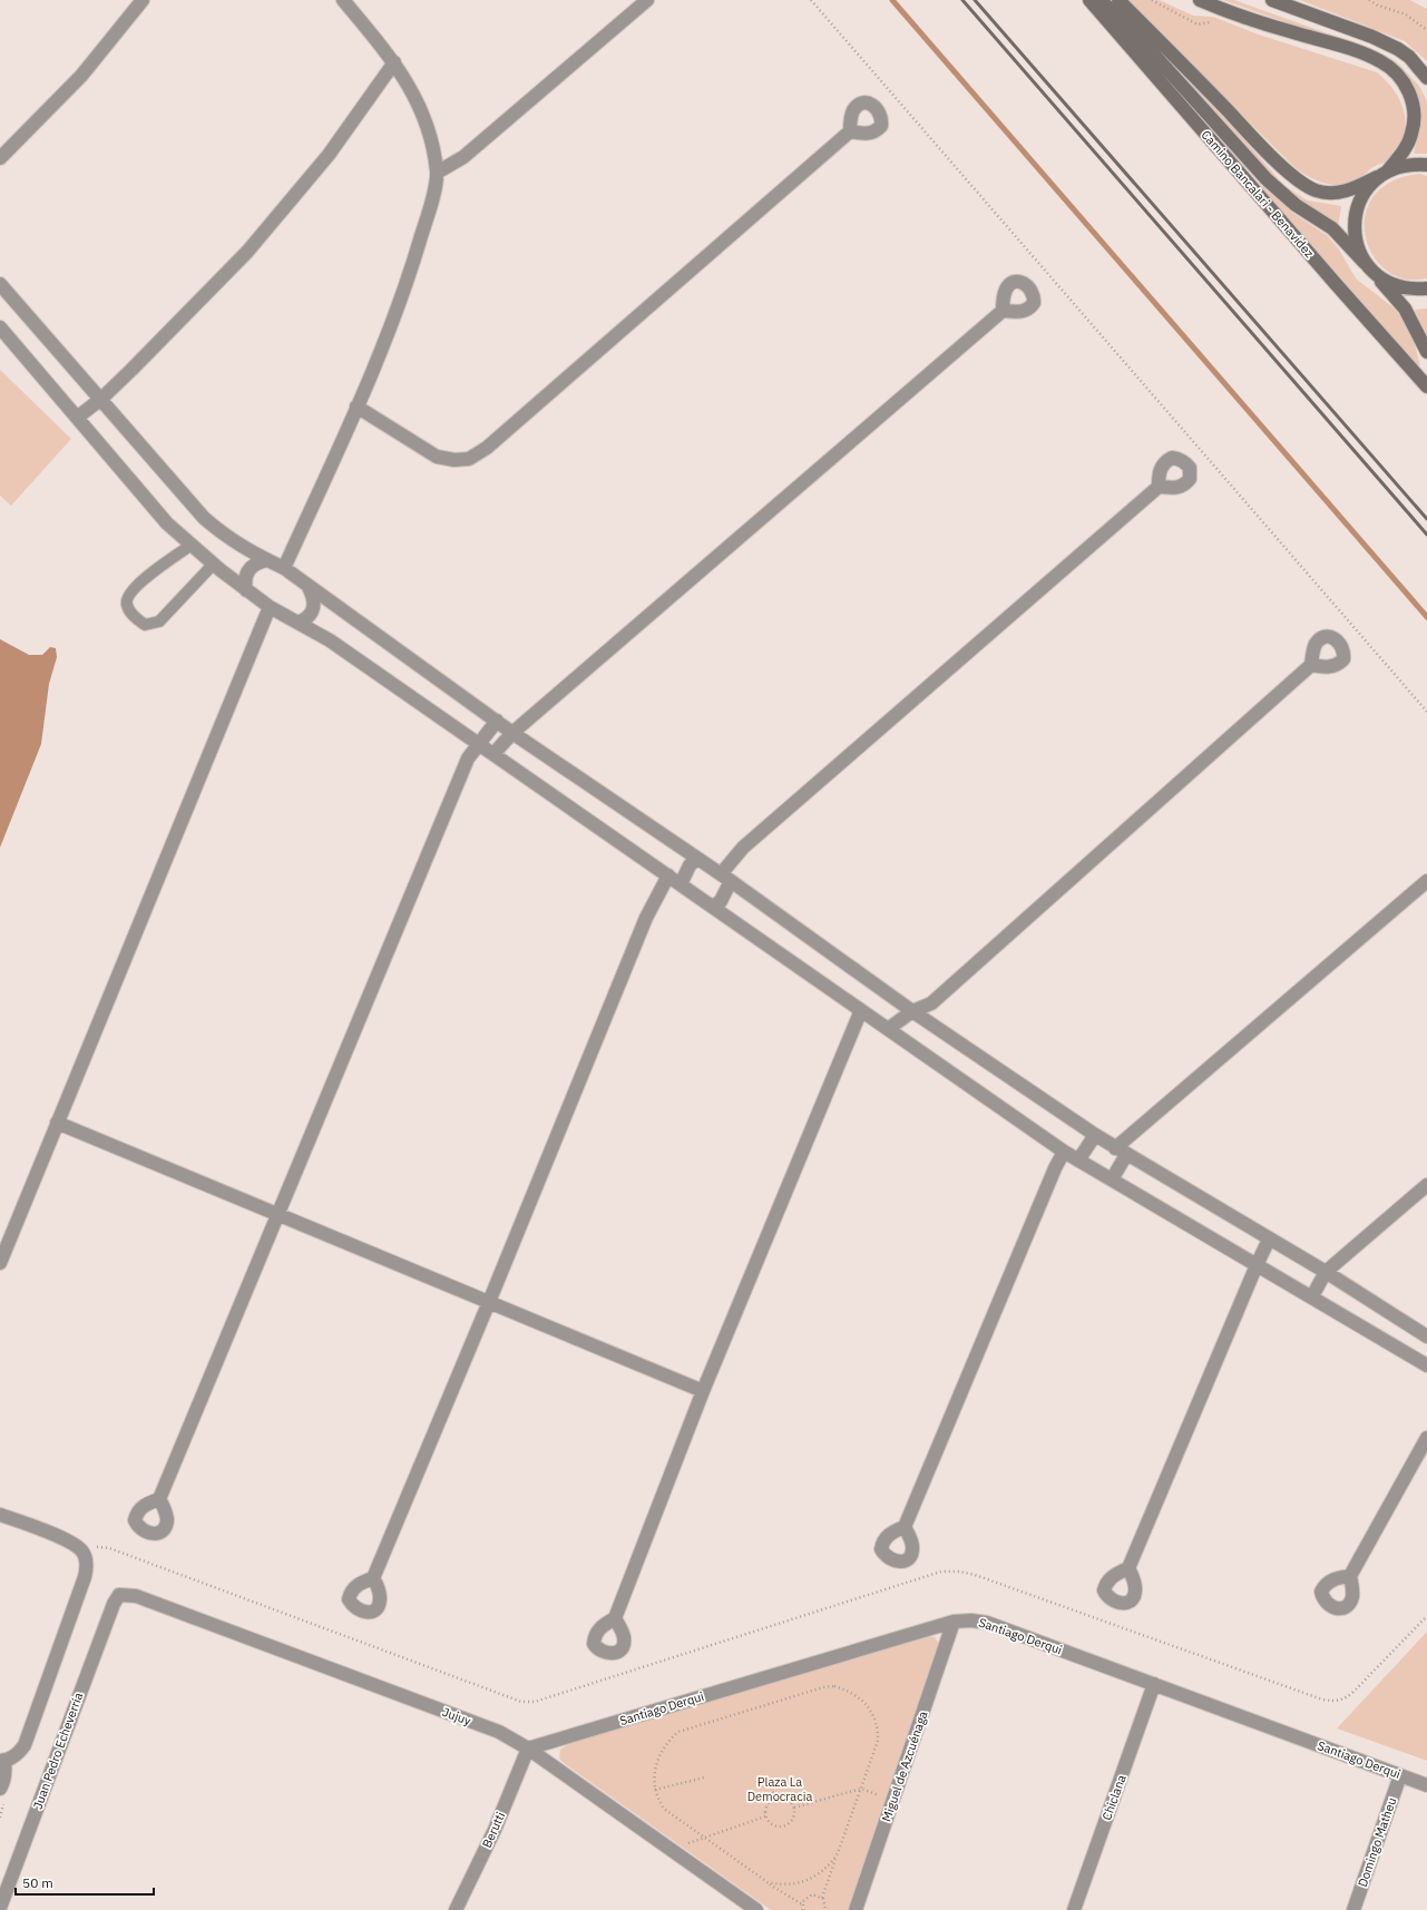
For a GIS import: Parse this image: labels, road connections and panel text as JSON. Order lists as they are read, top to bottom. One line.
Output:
{"streets":{"main road":["Camino Bancalari - Benavídez"],"street":["Santiago Derqui","Jujuy","Juan Pedro Echeverría","Miguel de Azcuénaga","Chiclana","Berutti","Domingo Matheu"]},"crossings":[["Santiago Derqui","Jujuy"],["Santiago Derqui","Miguel de Azcuénaga"],["Santiago Derqui","Chiclana"],["Santiago Derqui","Berutti"],["Santiago Derqui","Domingo Matheu"],["Jujuy","Juan Pedro Echeverría"],["Jujuy","Berutti"]],"parks":["Plaza La Democracia"],"scale_bar":"50 m"}
